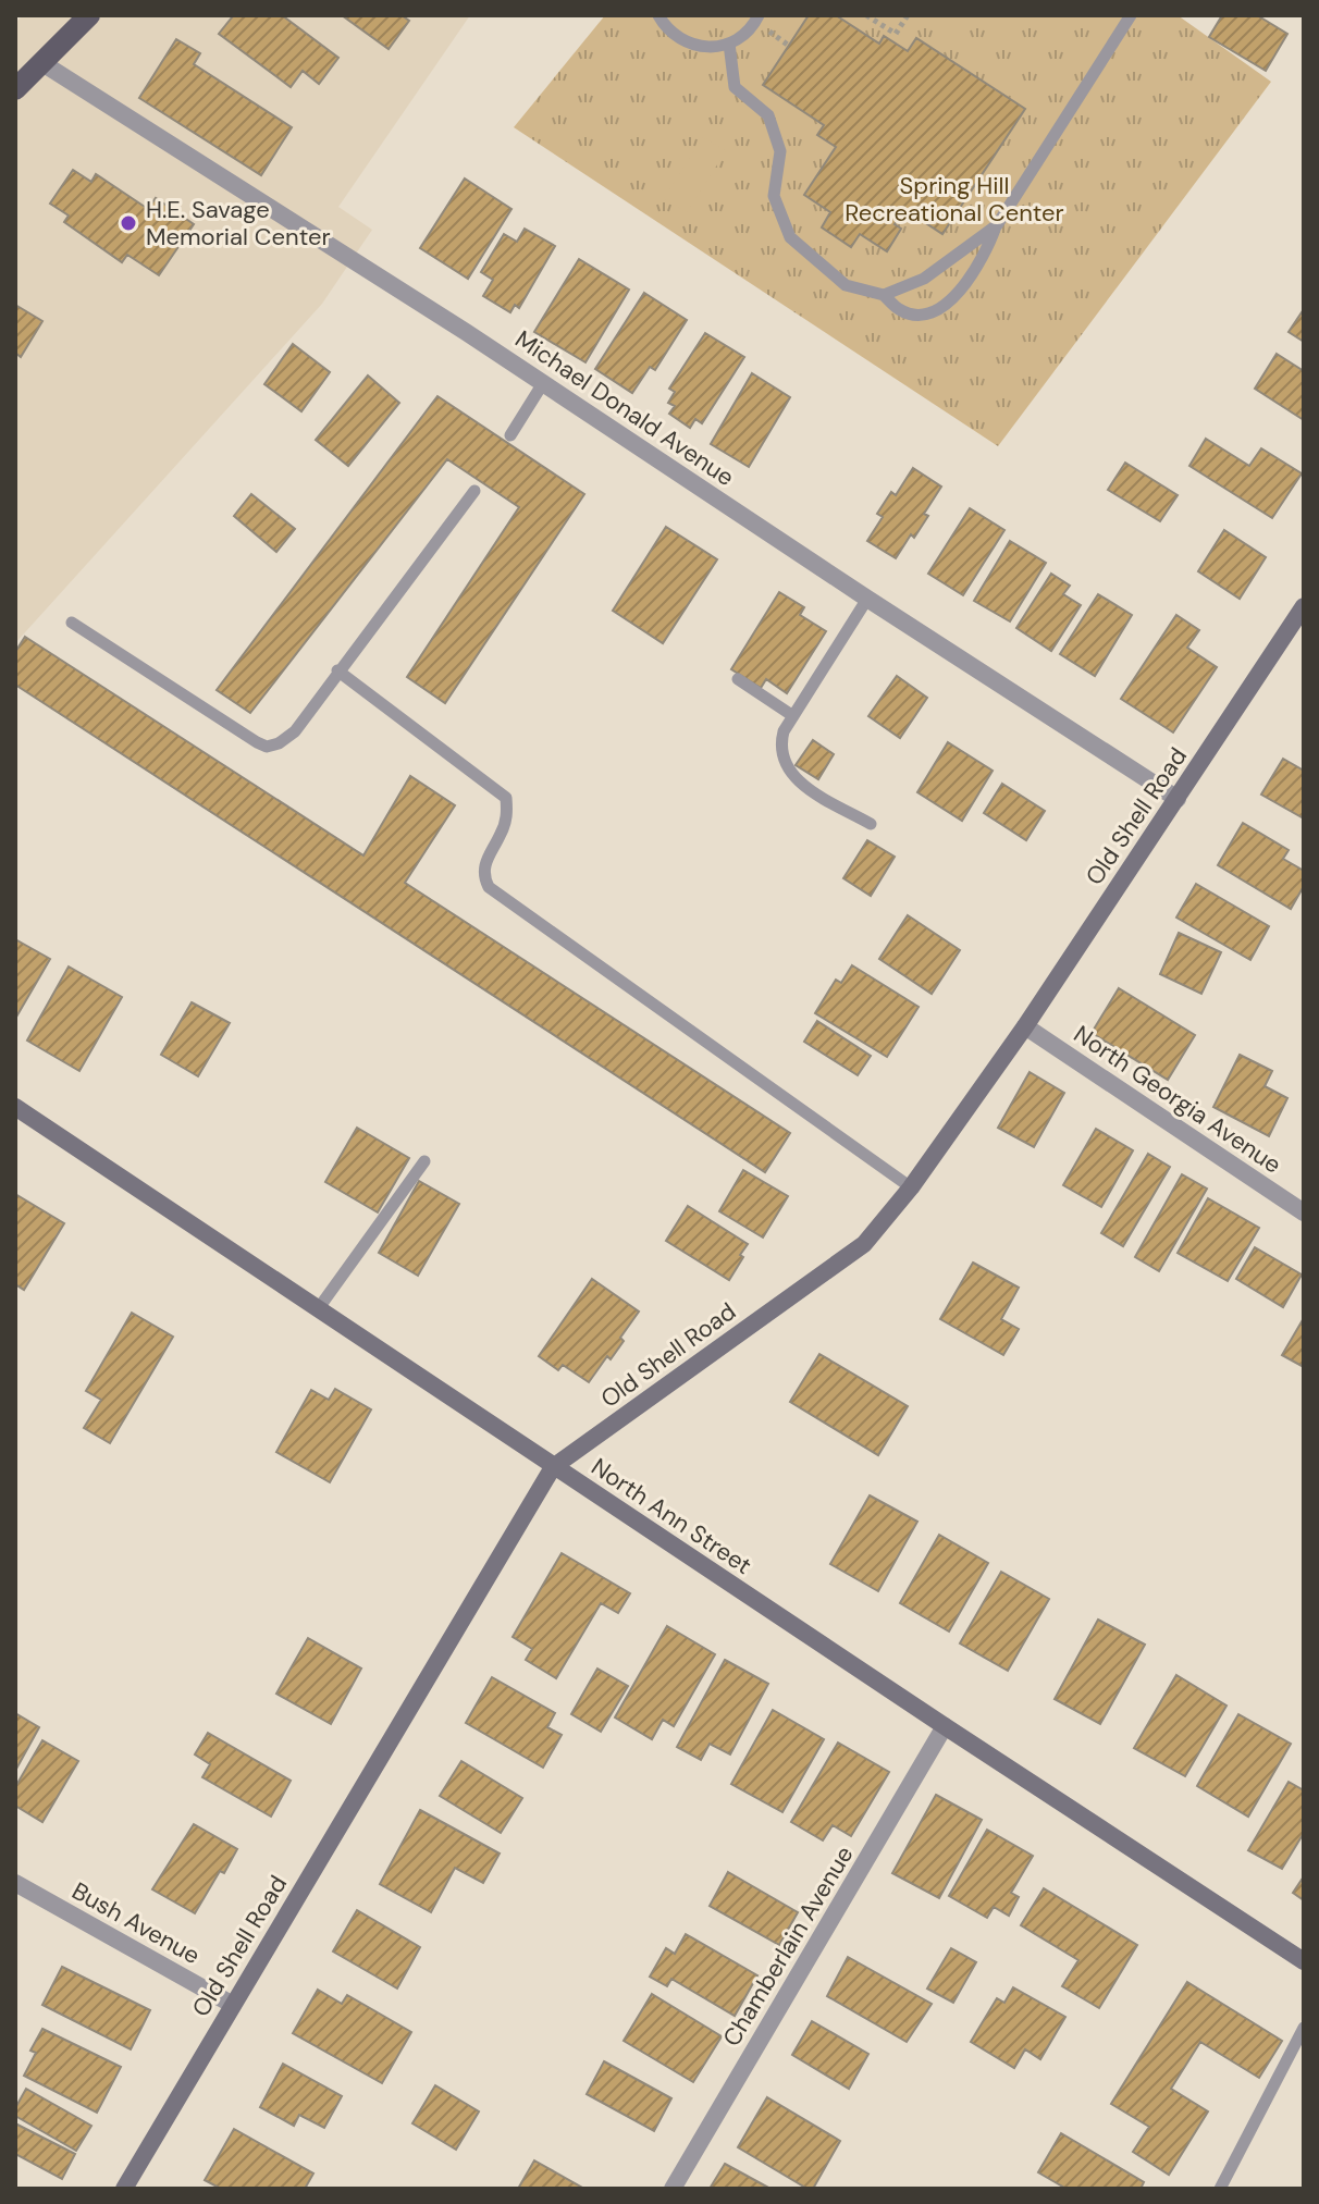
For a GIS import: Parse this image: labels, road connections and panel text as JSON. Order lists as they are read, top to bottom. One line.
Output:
{"streets":{"street":["Michael Donald Avenue","Old Shell Road","North Georgia Avenue","North Ann Street","Bush Avenue","Chamberlain Avenue"]},"crossings":[["Michael Donald Avenue","Old Shell Road"],["Old Shell Road","North Georgia Avenue"],["Old Shell Road","North Ann Street"],["Old Shell Road","Bush Avenue"],["North Ann Street","Chamberlain Avenue"]],"parks":["Spring Hill Recreational Center"],"places":["H.E. Savage Memorial Center"]}
